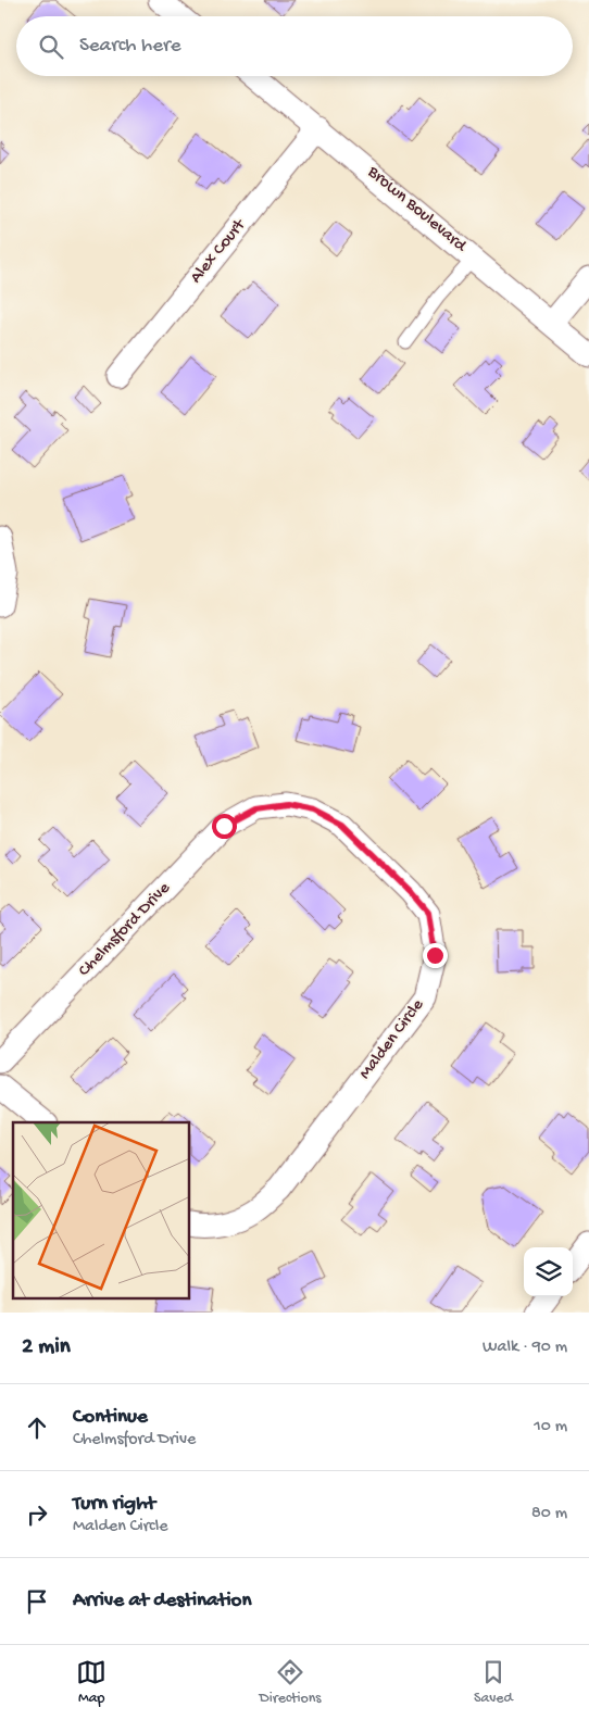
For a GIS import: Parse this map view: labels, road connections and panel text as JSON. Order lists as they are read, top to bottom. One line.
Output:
{"streets":{"street":["Brown Boulevard","Alex Court","Chelmsford Drive","Malden Circle"]},"crossings":[["Brown Boulevard","Alex Court"],["Chelmsford Drive","Malden Circle"]],"page":{"search":"Search here","heading":["2 min","Walk · 90 m"],"list":[["Continue","Chelmsford Drive","10 m"],["Turn right","Malden Circle","80 m"],"Arrive at destination"],"nav":["Map","Directions","Saved"]}}
